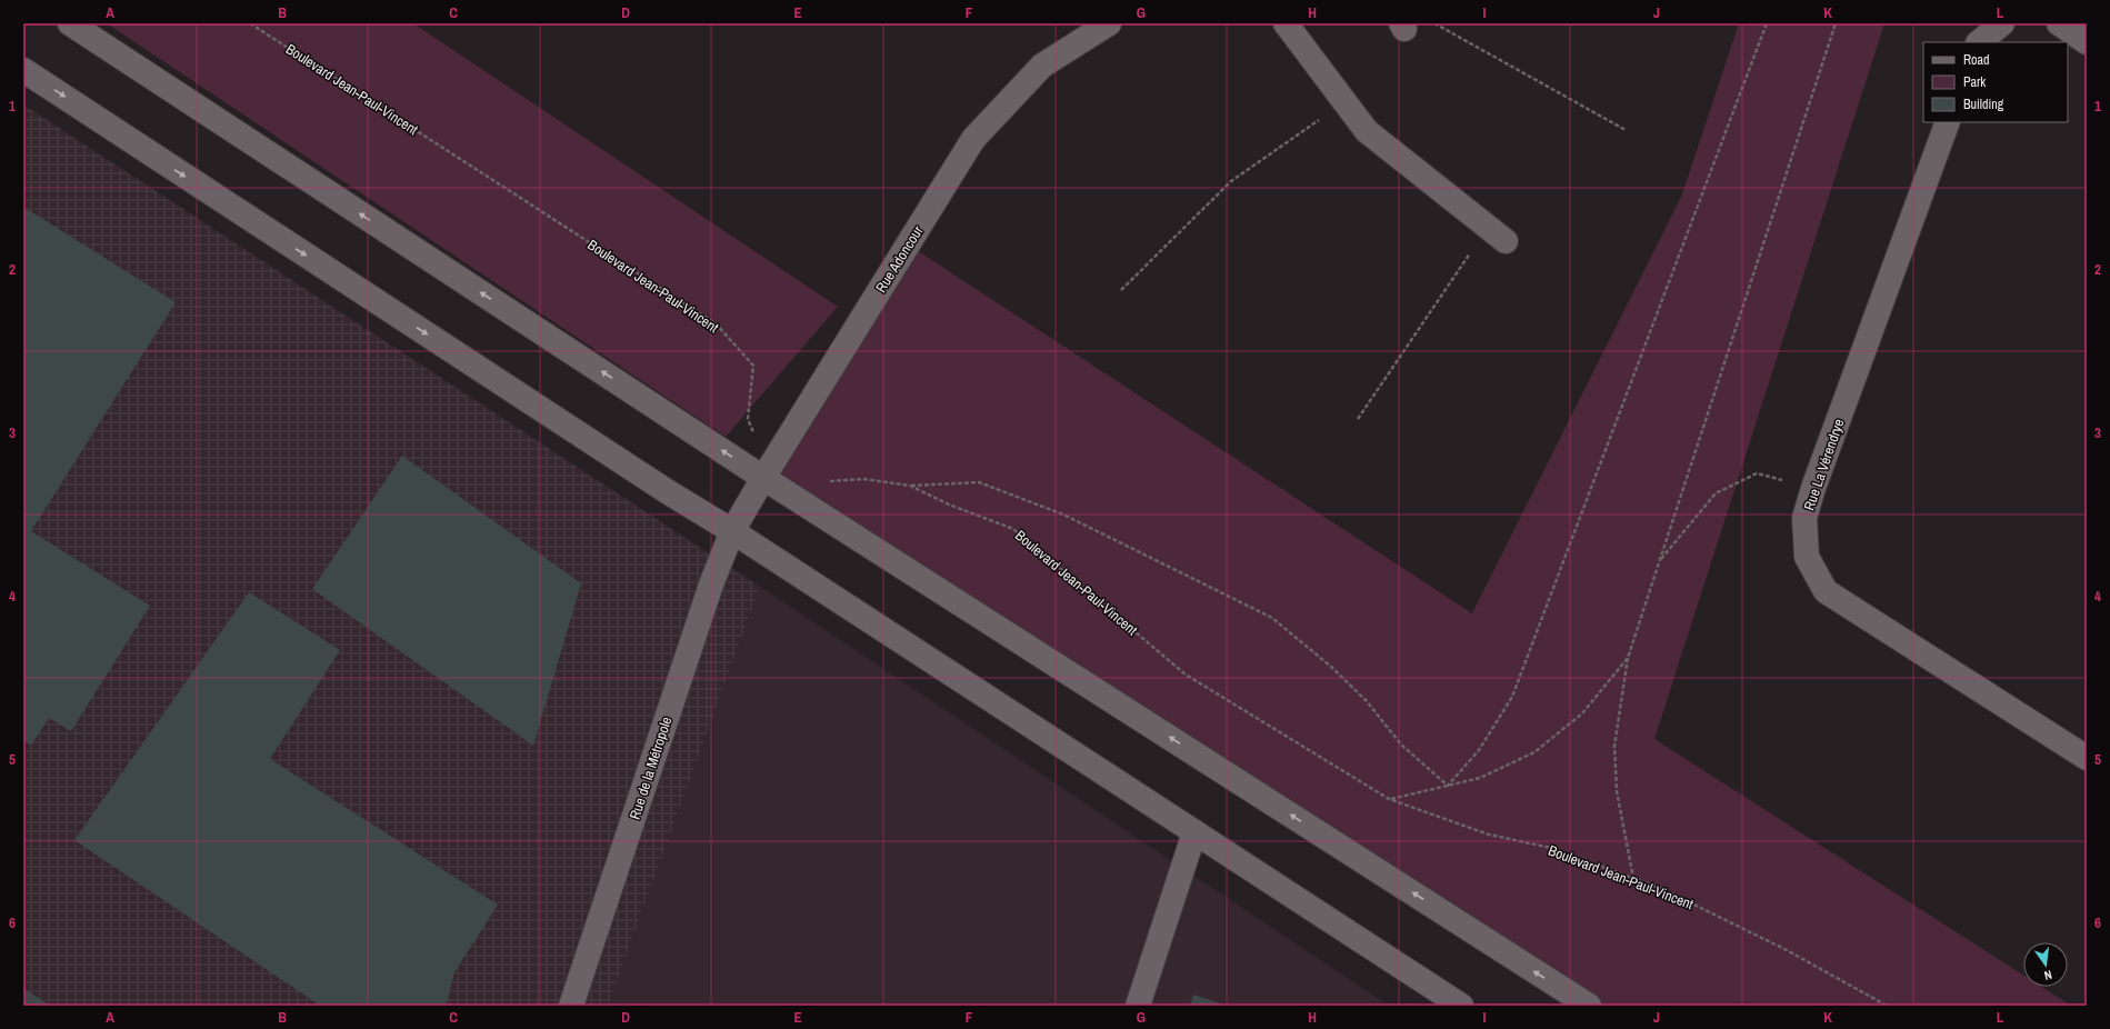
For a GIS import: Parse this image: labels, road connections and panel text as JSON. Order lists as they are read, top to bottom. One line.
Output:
{"streets":{"street":["Rue Adoncour","Rue La Vérendrye","Rue de la Métropole"],"path":["Boulevard Jean-Paul-Vincent"]},"crossings":[["Boulevard Jean-Paul-Vincent","Rue Adoncour"],["Rue Adoncour","Rue de la Métropole"]],"legend":["Road","Park","Building"],"north":"bottom","grid":{"columns":["A","B","C","D","E","F","G","H","I","J","K","L"],"rows":["1","2","3","4","5","6"]}}
